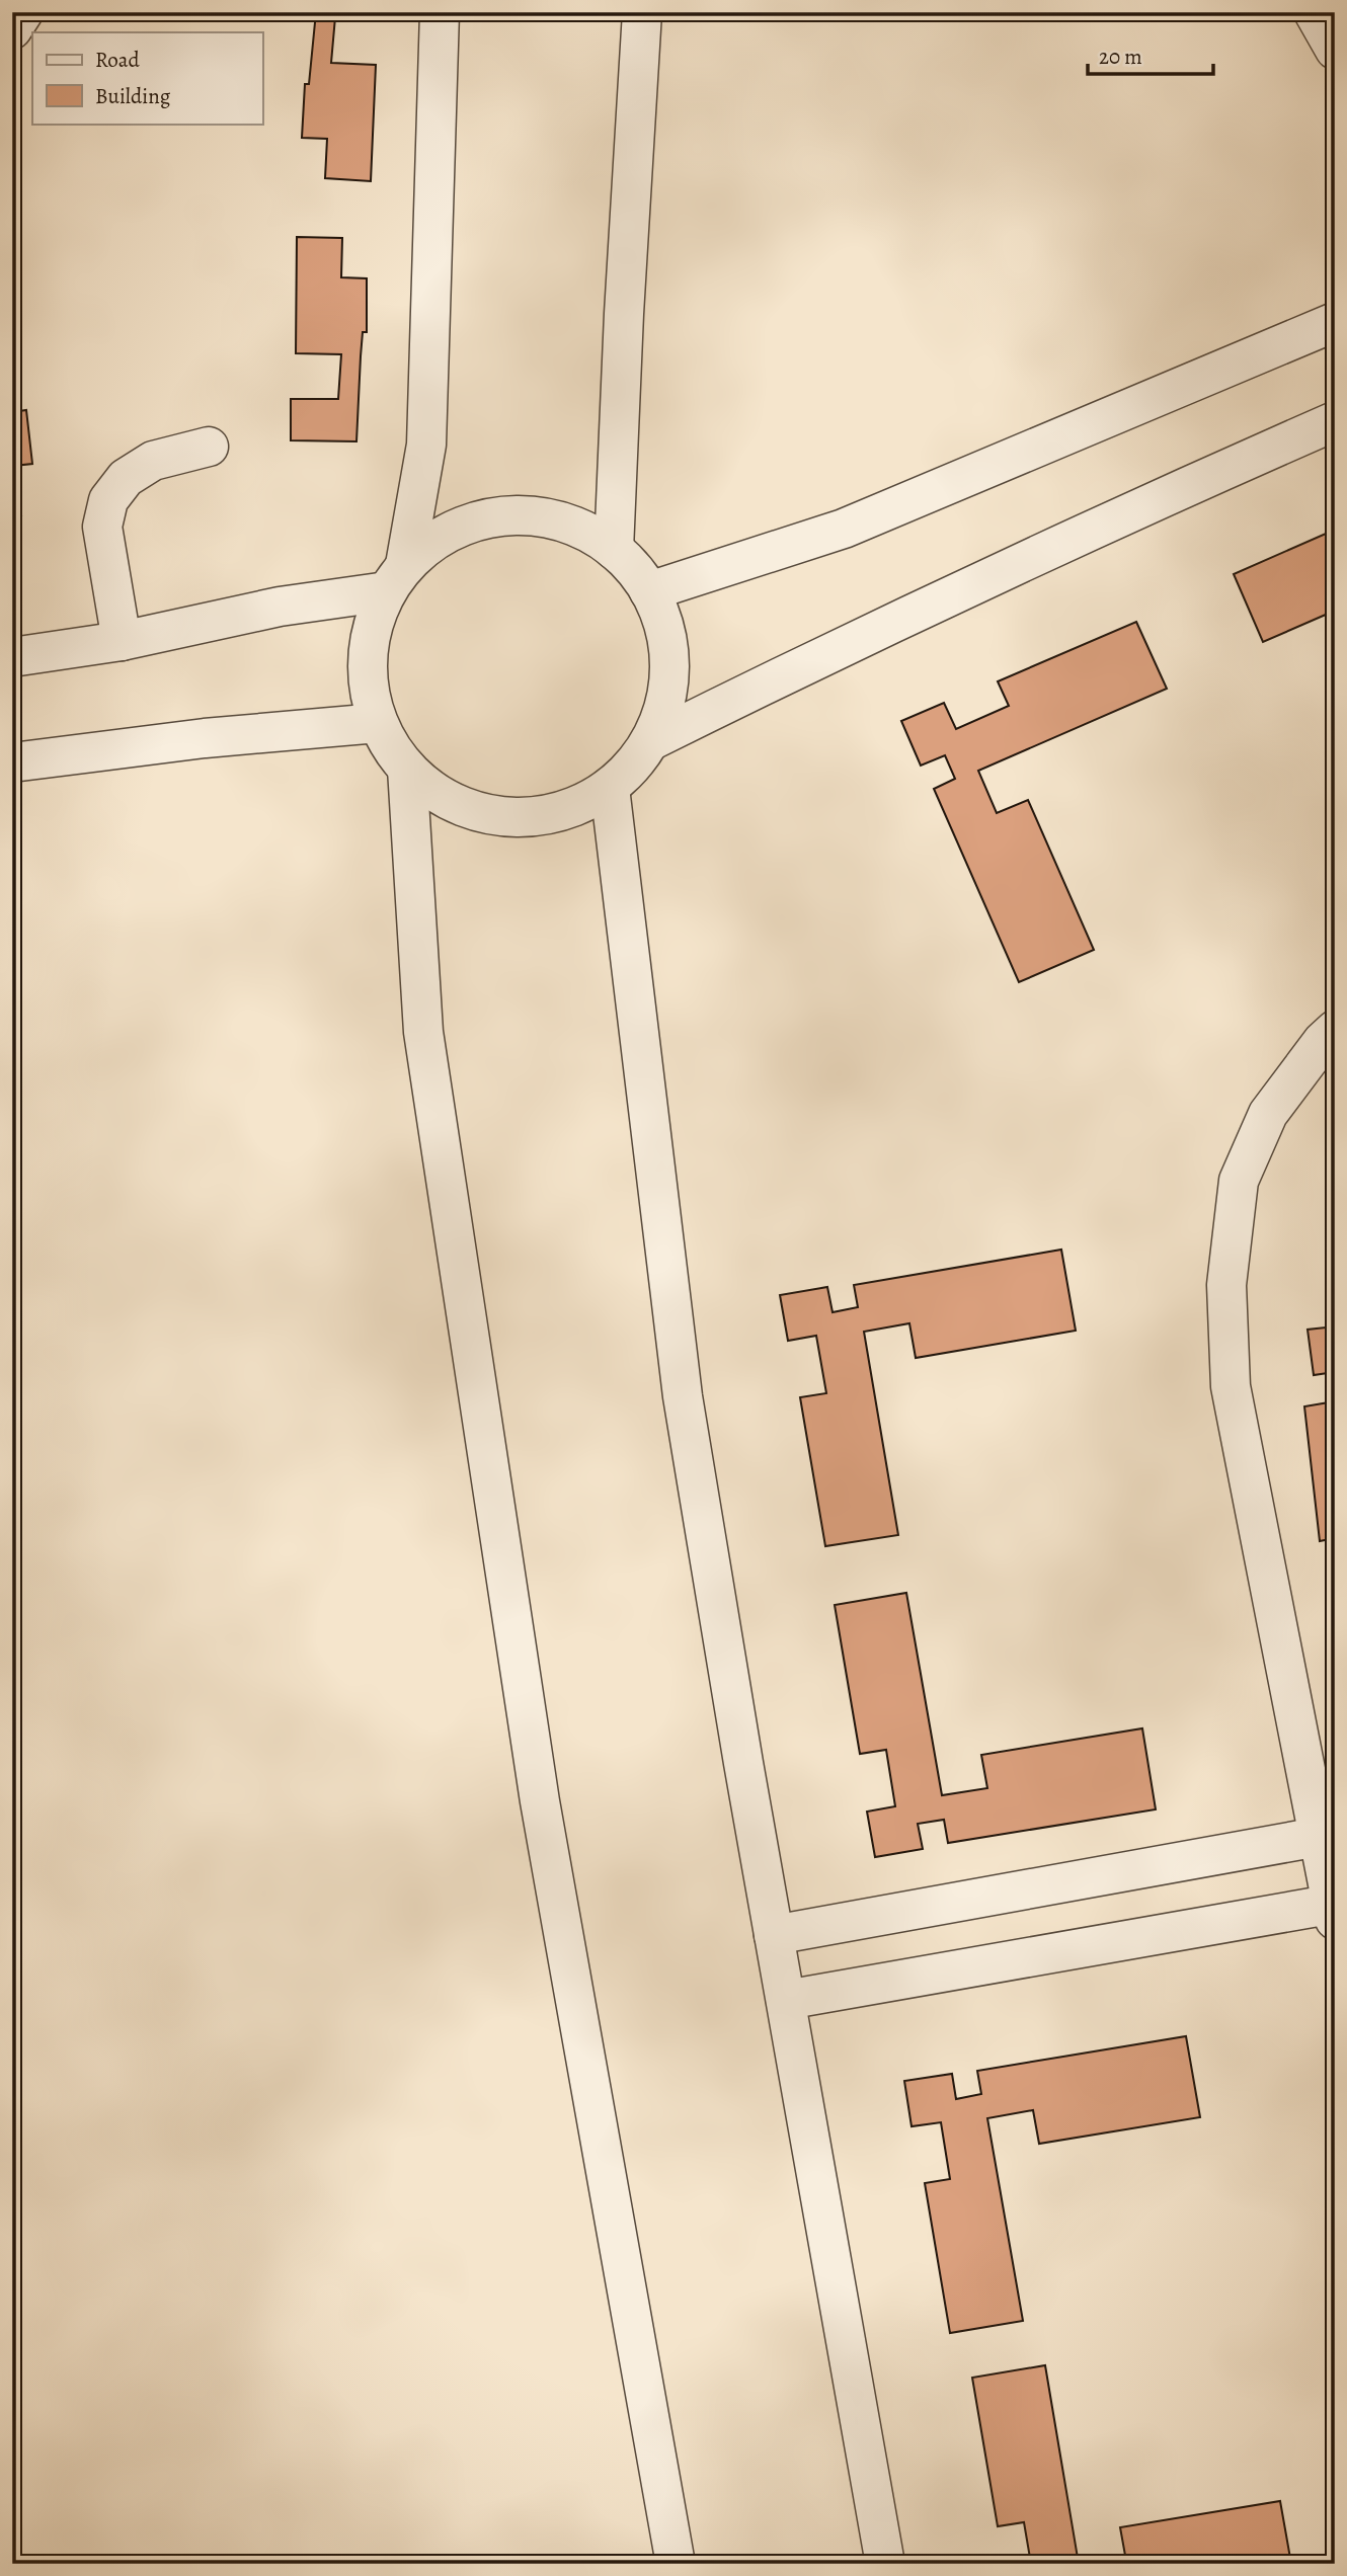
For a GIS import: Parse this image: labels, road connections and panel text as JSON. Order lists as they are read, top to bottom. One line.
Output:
{"legend":["Road","Building"],"scale_bar":"20 m"}
